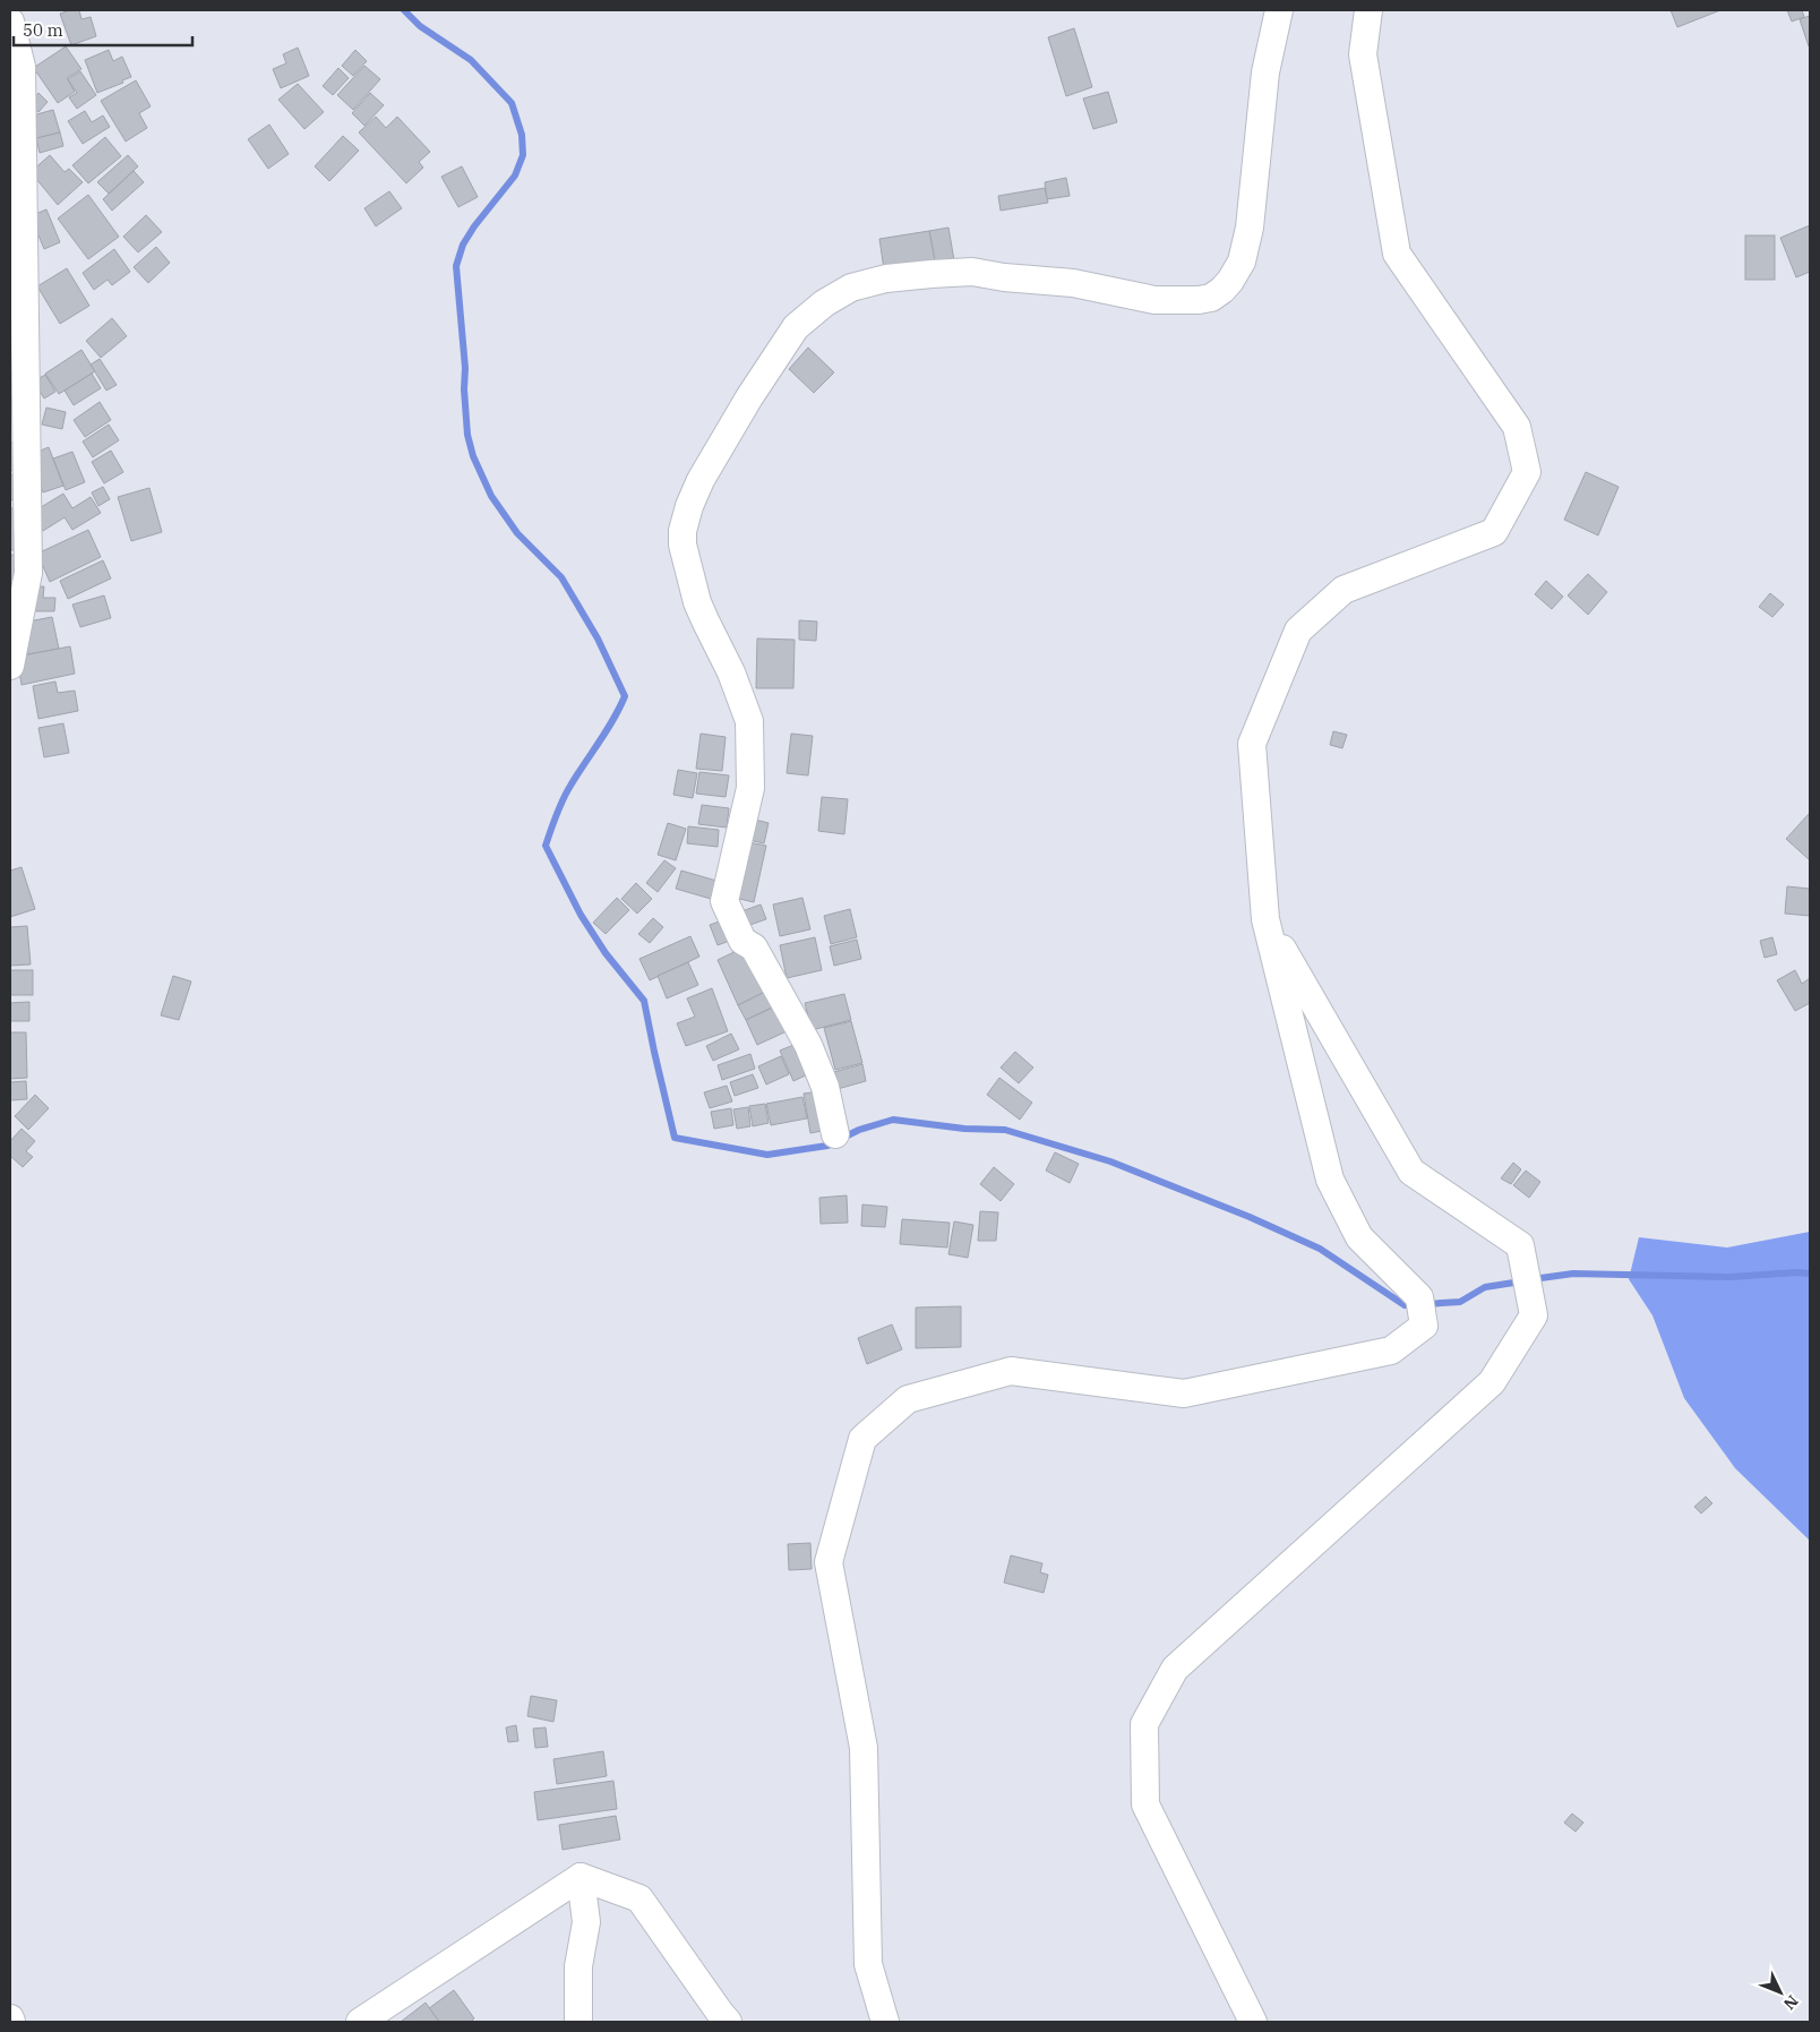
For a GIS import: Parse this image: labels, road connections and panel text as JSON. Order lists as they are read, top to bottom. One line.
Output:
{"scale_bar":"50 m","north":"bottom right"}
